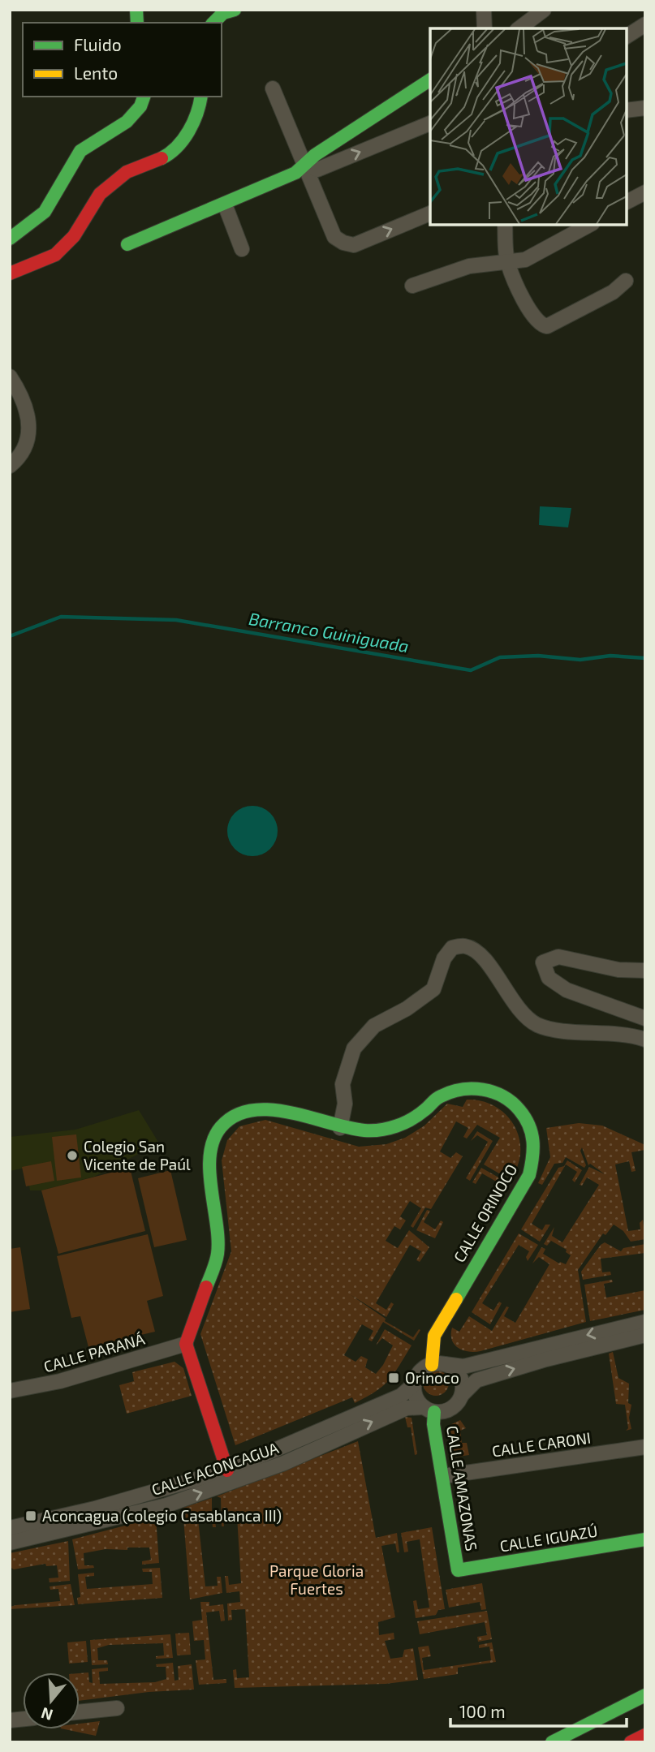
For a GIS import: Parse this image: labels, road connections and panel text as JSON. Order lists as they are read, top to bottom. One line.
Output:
{"streets":{"main road":["CALLE ORINOCO","CALLE AMAZONAS","CALLE IGUAZÚ"],"street":["CALLE PARANÁ","CALLE CARONI","CALLE ACONCAGUA"]},"crossings":[["CALLE ORINOCO","CALLE PARANÁ"],["CALLE ORINOCO","CALLE ACONCAGUA"],["CALLE ORINOCO","CALLE AMAZONAS"],["CALLE CARONI","CALLE AMAZONAS"],["CALLE ACONCAGUA","CALLE AMAZONAS"],["CALLE AMAZONAS","CALLE IGUAZÚ"]],"water":["Barranco Guiniguada"],"parks":["Parque Gloria Fuertes"],"places":{"other":["Colegio San Vicente de Paúl"],"transit":["Orinoco","Aconcagua (colegio Casablanca III)"]},"legend":["Fluido","Lento"],"scale_bar":"100 m","north":"bottom"}
